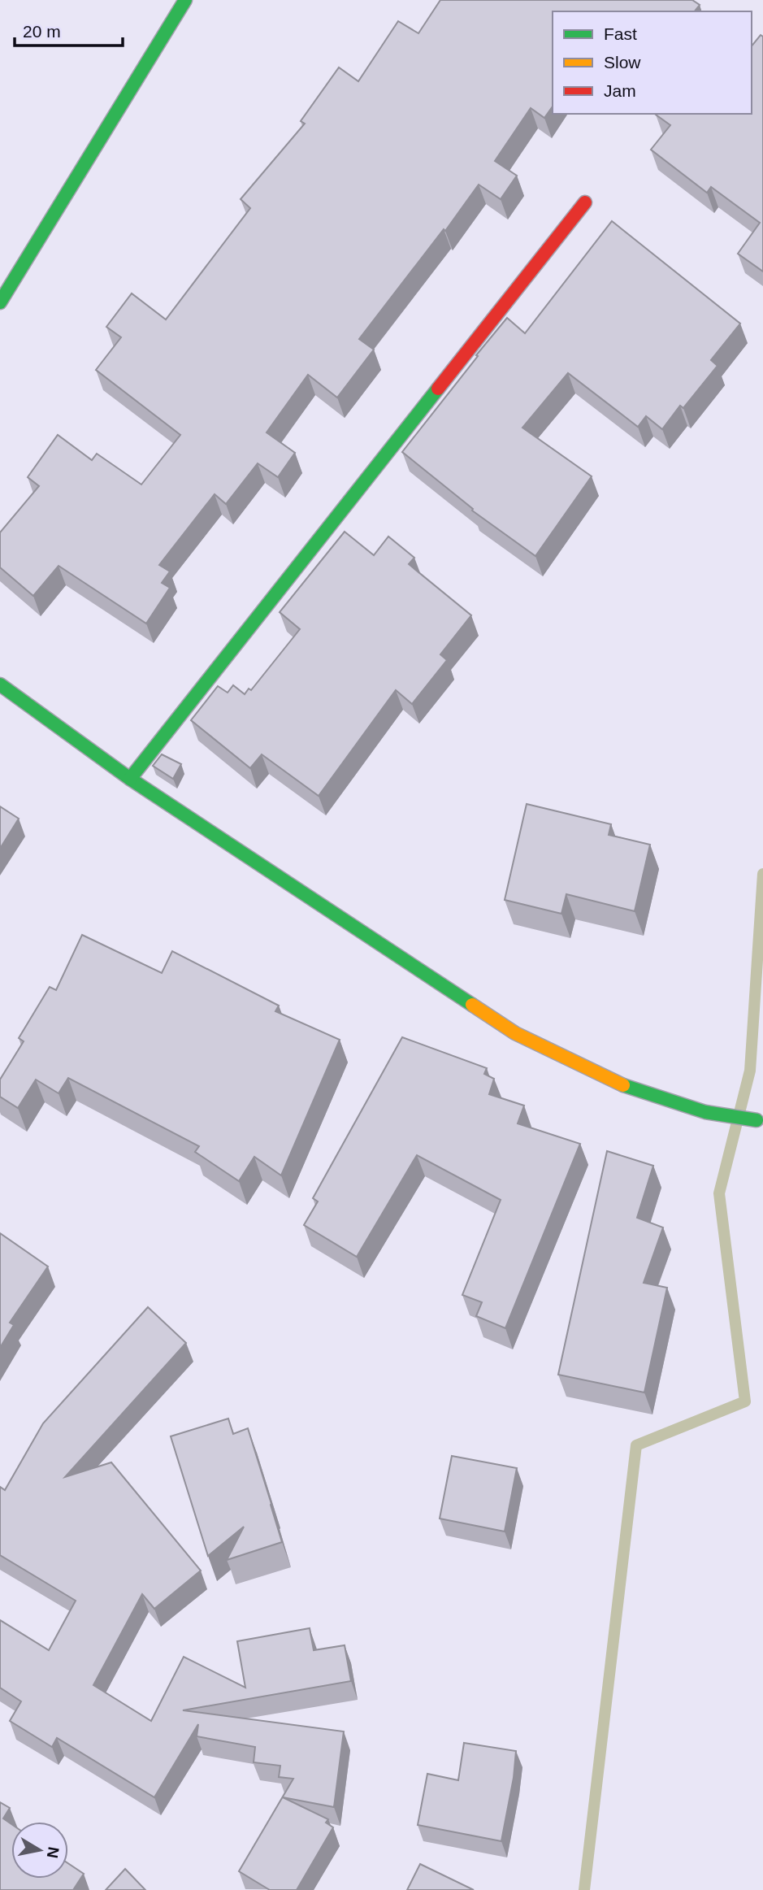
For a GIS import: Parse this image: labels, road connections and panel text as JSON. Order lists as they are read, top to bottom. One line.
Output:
{"legend":["Fast","Slow","Jam"],"scale_bar":"20 m","north":"right"}
